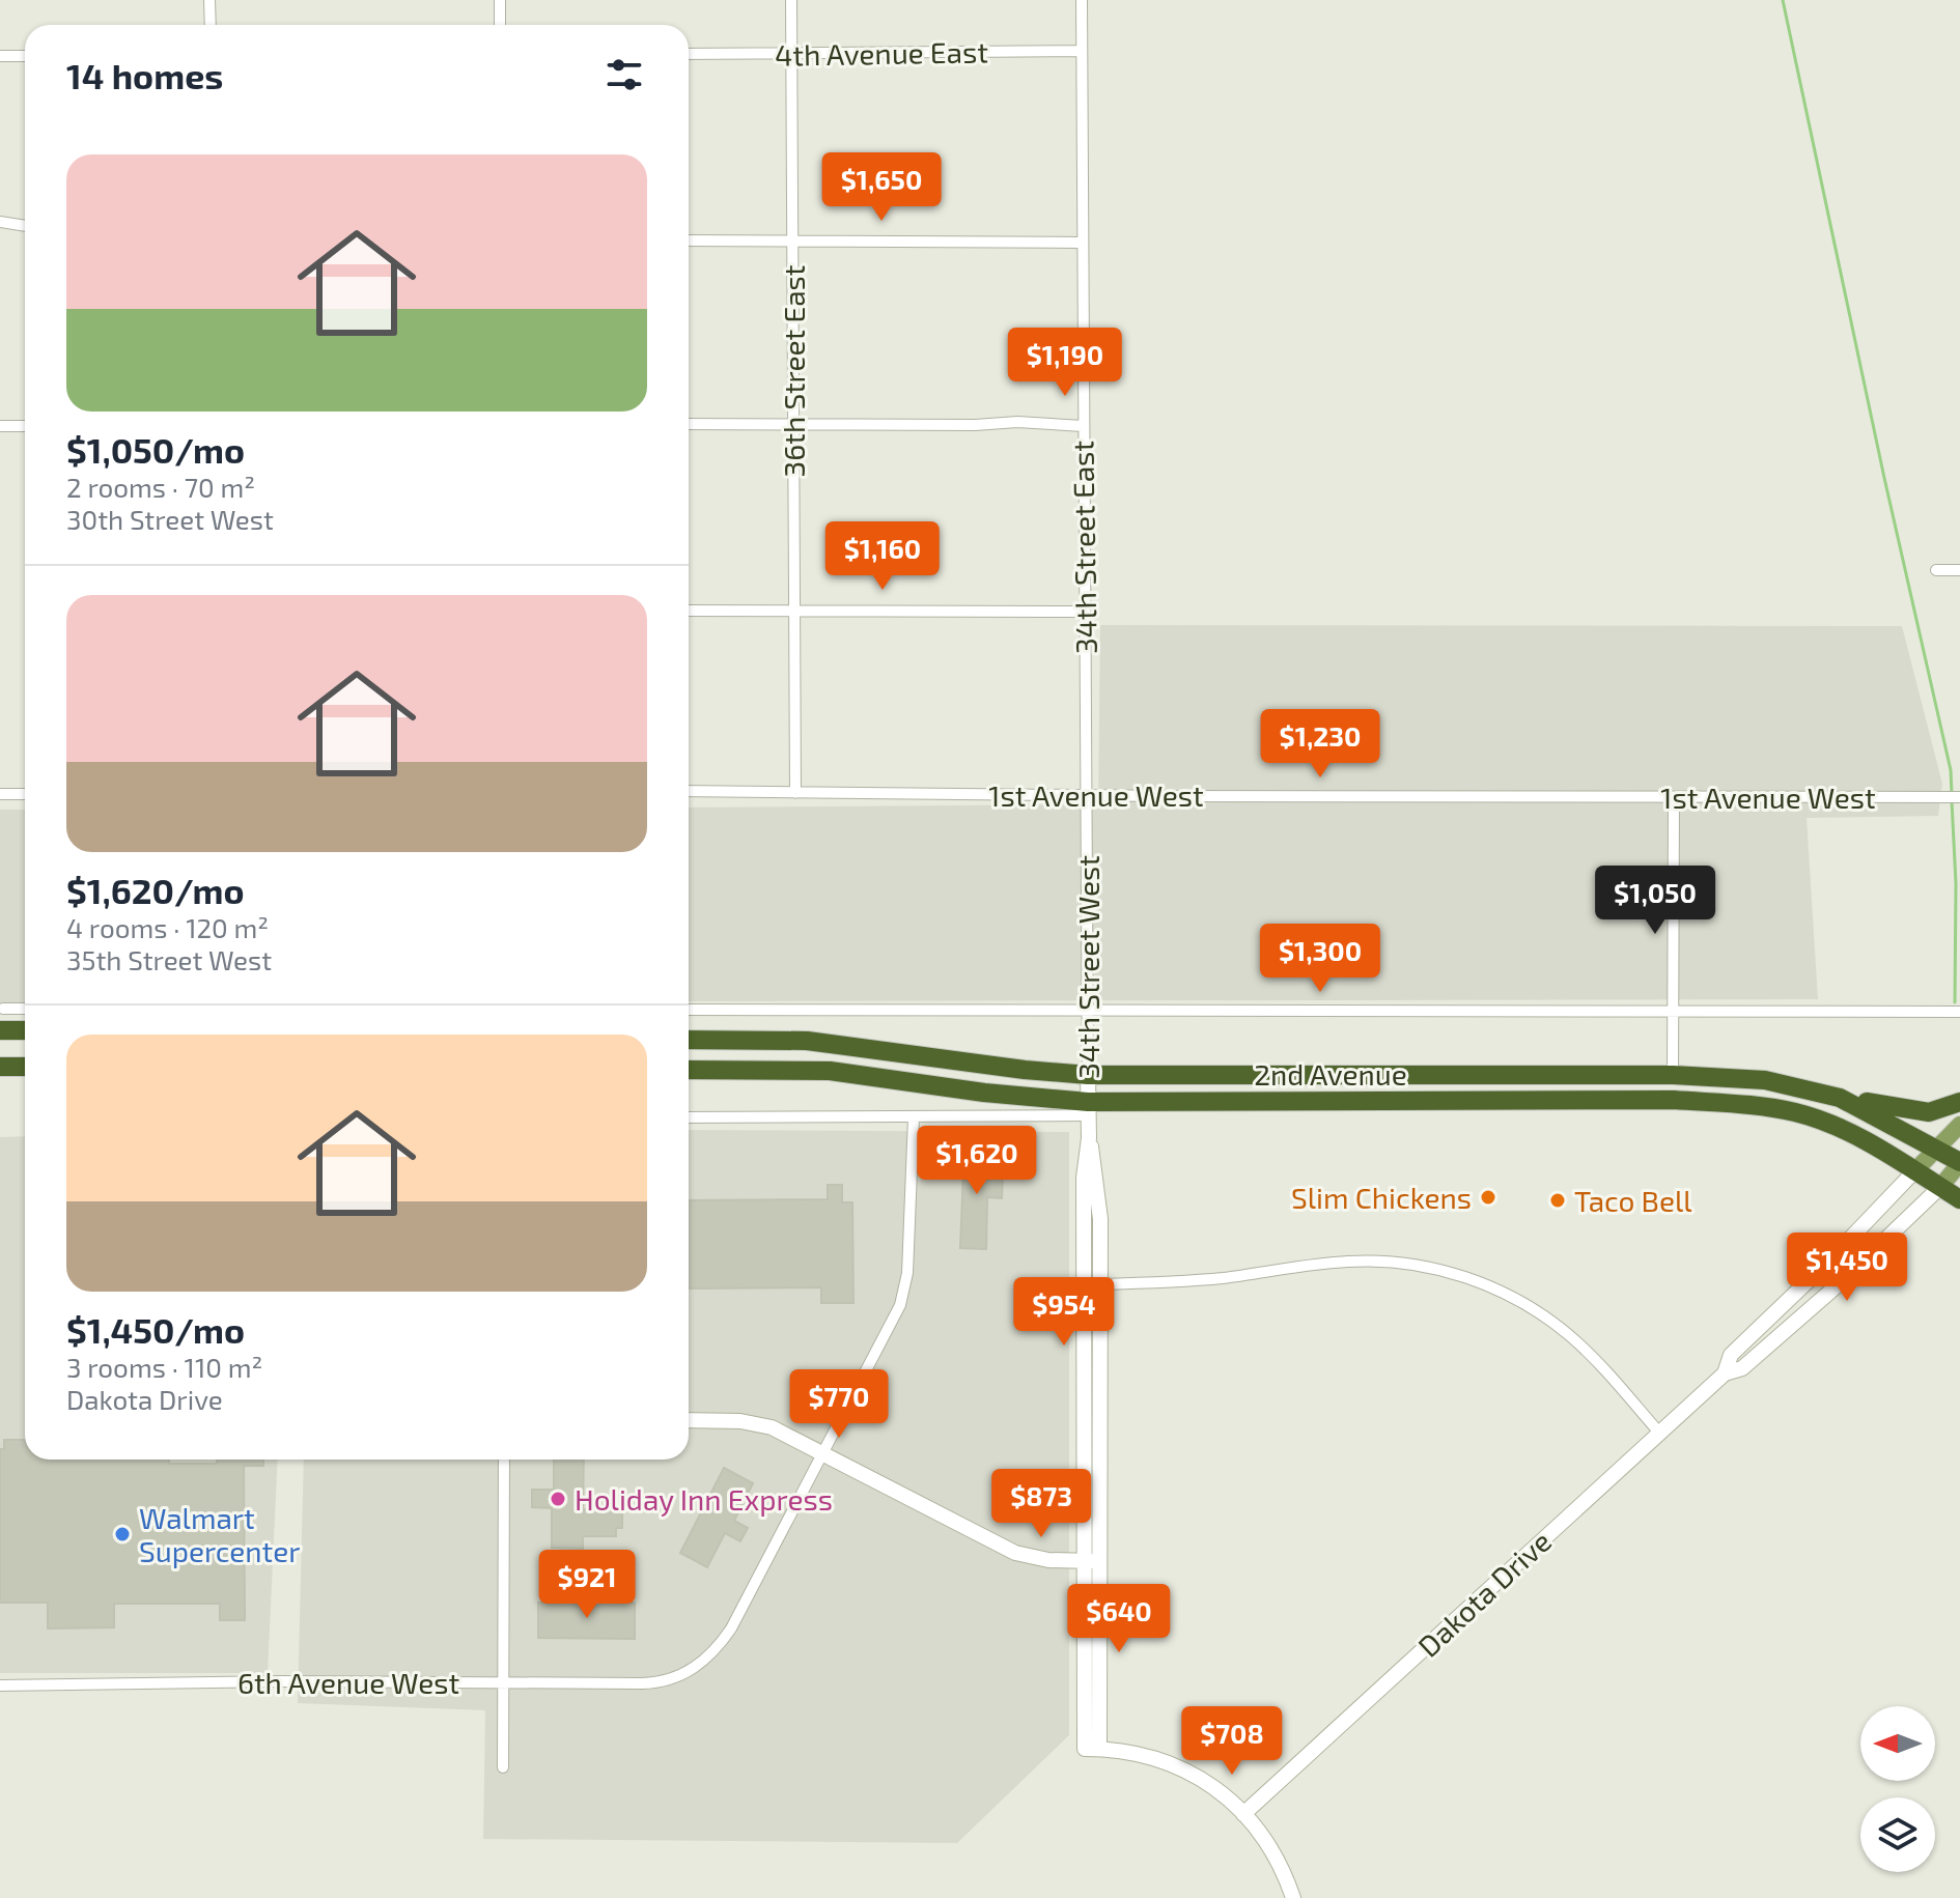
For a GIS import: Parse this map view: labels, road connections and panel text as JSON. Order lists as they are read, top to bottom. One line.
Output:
{"streets":{"highway":["2nd Avenue"],"street":["4th Avenue East","36th Street East","34th Street East","1st Avenue West","34th Street West","Dakota Drive","6th Avenue West"]},"crossings":[["4th Avenue East","36th Street East"],["4th Avenue East","34th Street East"],["36th Street East","1st Avenue West"],["34th Street East","1st Avenue West"],["34th Street East","34th Street West"],["1st Avenue West","34th Street West"],["34th Street West","2nd Avenue"],["34th Street West","Dakota Drive"],["2nd Avenue","Dakota Drive"]],"places":["Slim Chickens","Taco Bell","Holiday Inn Express","Walmart Supercenter"],"north":"left","page":{"heading":"14 homes","list":[{"name":"$1,050/mo","note":"2 rooms · 70 m² · 30th Street West"},{"name":"$1,620/mo","note":"4 rooms · 120 m² · 35th Street West"},{"name":"$1,450/mo","note":"3 rooms · 110 m² · Dakota Drive"}],"price":["$1,650","$1,190","$1,160","$1,230","$1,050","$1,300","$1,620","$1,450","$954","$770","$873","$921","$640","$708"]}}
